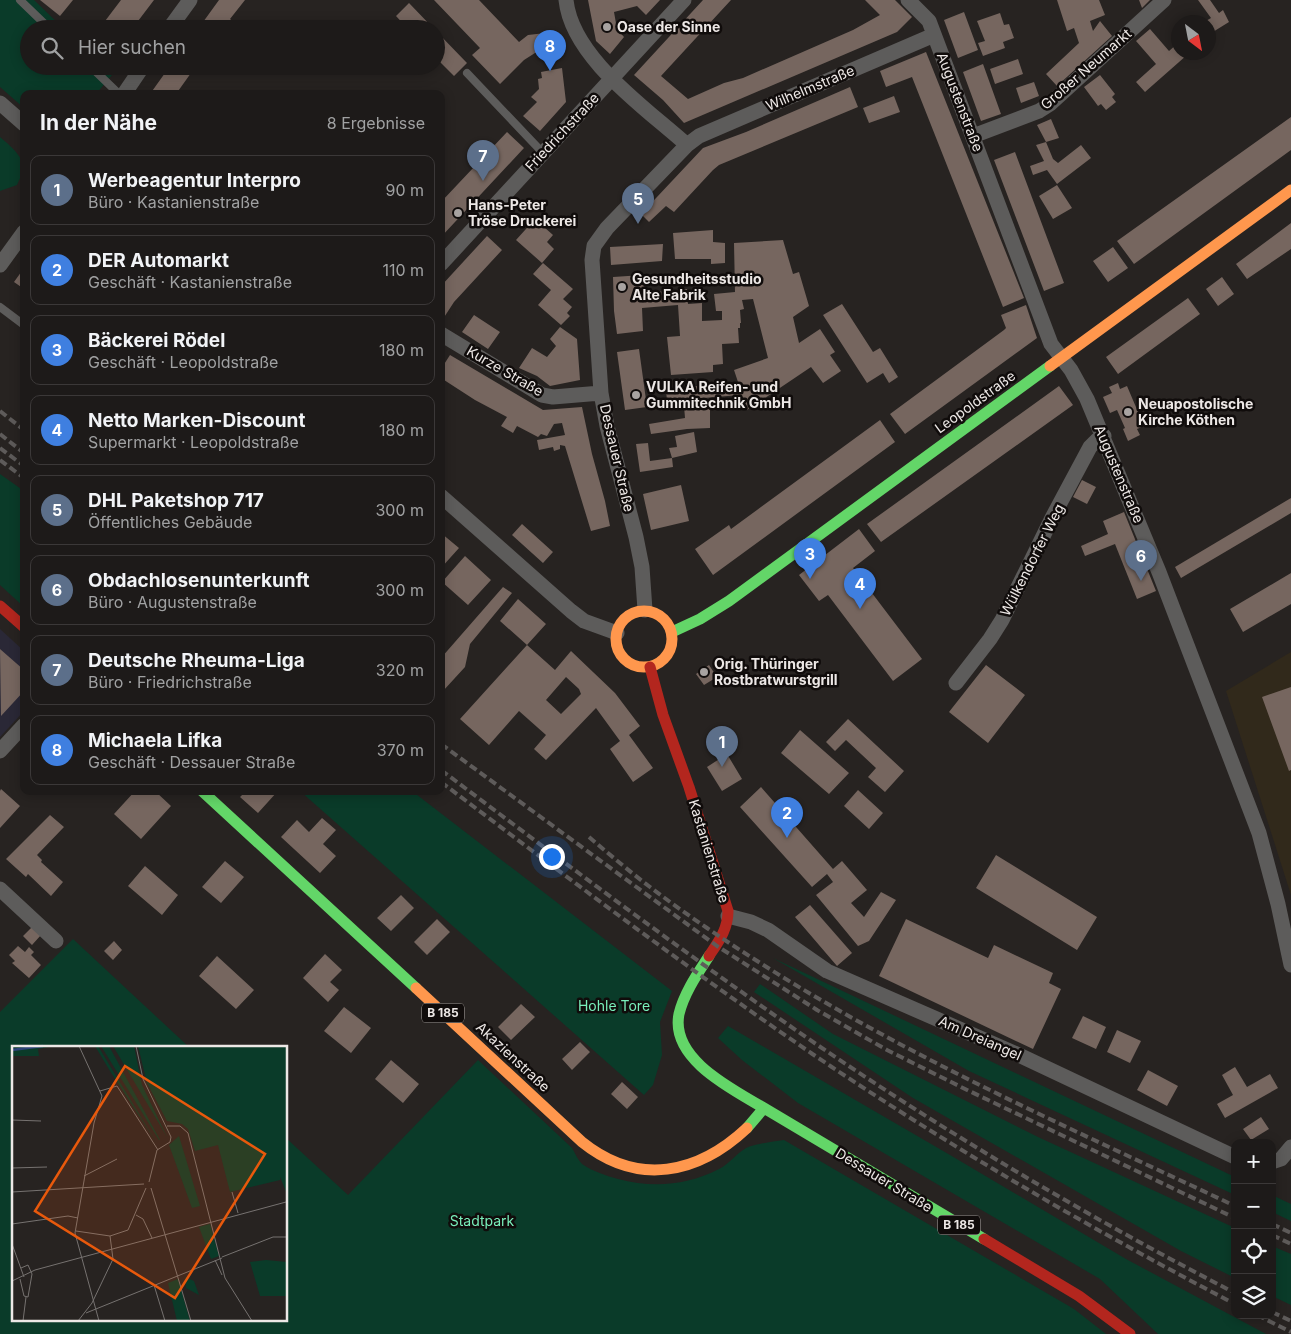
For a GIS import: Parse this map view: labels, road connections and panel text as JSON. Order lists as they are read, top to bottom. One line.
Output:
{"streets":{"main road":["Leopoldstraße","Dessauer Straße","Kastanienstraße","B 185","Akazienstraße"],"street":["Großer Neumarkt","Wilhelmstraße","Augustenstraße","Friedrichstraße","Kurze Straße","Wülkendorfer Weg","Am Dreiangel"]},"crossings":[["Großer Neumarkt","Augustenstraße"],["Wilhelmstraße","Augustenstraße"],["Wilhelmstraße","Dessauer Straße"],["Augustenstraße","Leopoldstraße"],["Augustenstraße","Wülkendorfer Weg"],["Kurze Straße","Dessauer Straße"],["Leopoldstraße","Dessauer Straße"],["Leopoldstraße","Kastanienstraße"],["Dessauer Straße","Kastanienstraße"],["Dessauer Straße","Akazienstraße"],["Kastanienstraße","Am Dreiangel"],["Kastanienstraße","Akazienstraße"]],"parks":["Hohle Tore","Stadtpark"],"places":["Oase der Sinne","Hans-Peter Tröse Druckerei","Gesundheitsstudio Alte Fabrik","VULKA Reifen- und Gummitechnik GmbH","Neuapostolische Kirche Köthen","Orig. Thüringer Rostbratwurstgrill"],"north":"bottom right","page":{"search":"Hier suchen","pins":["8","7","5","3","6","4","1","2"],"heading":["In der Nähe","8 Ergebnisse"],"list":[{"mark":"1","name":"Werbeagentur Interpro","note":"Büro · Kastanienstraße","value":"90 m"},{"mark":"2","name":"DER Automarkt","note":"Geschäft · Kastanienstraße","value":"110 m"},{"mark":"3","name":"Bäckerei Rödel","note":"Geschäft · Leopoldstraße","value":"180 m"},{"mark":"4","name":"Netto Marken-Discount","note":"Supermarkt · Leopoldstraße","value":"180 m"},{"mark":"5","name":"DHL Paketshop 717","note":"Öffentliches Gebäude","value":"300 m"},{"mark":"6","name":"Obdachlosenunterkunft","note":"Büro · Augustenstraße","value":"300 m"},{"mark":"7","name":"Deutsche Rheuma-Liga","note":"Büro · Friedrichstraße","value":"320 m"},{"mark":"8","name":"Michaela Lifka","note":"Geschäft · Dessauer Straße","value":"370 m"}],"map_buttons":["+","−"]}}
